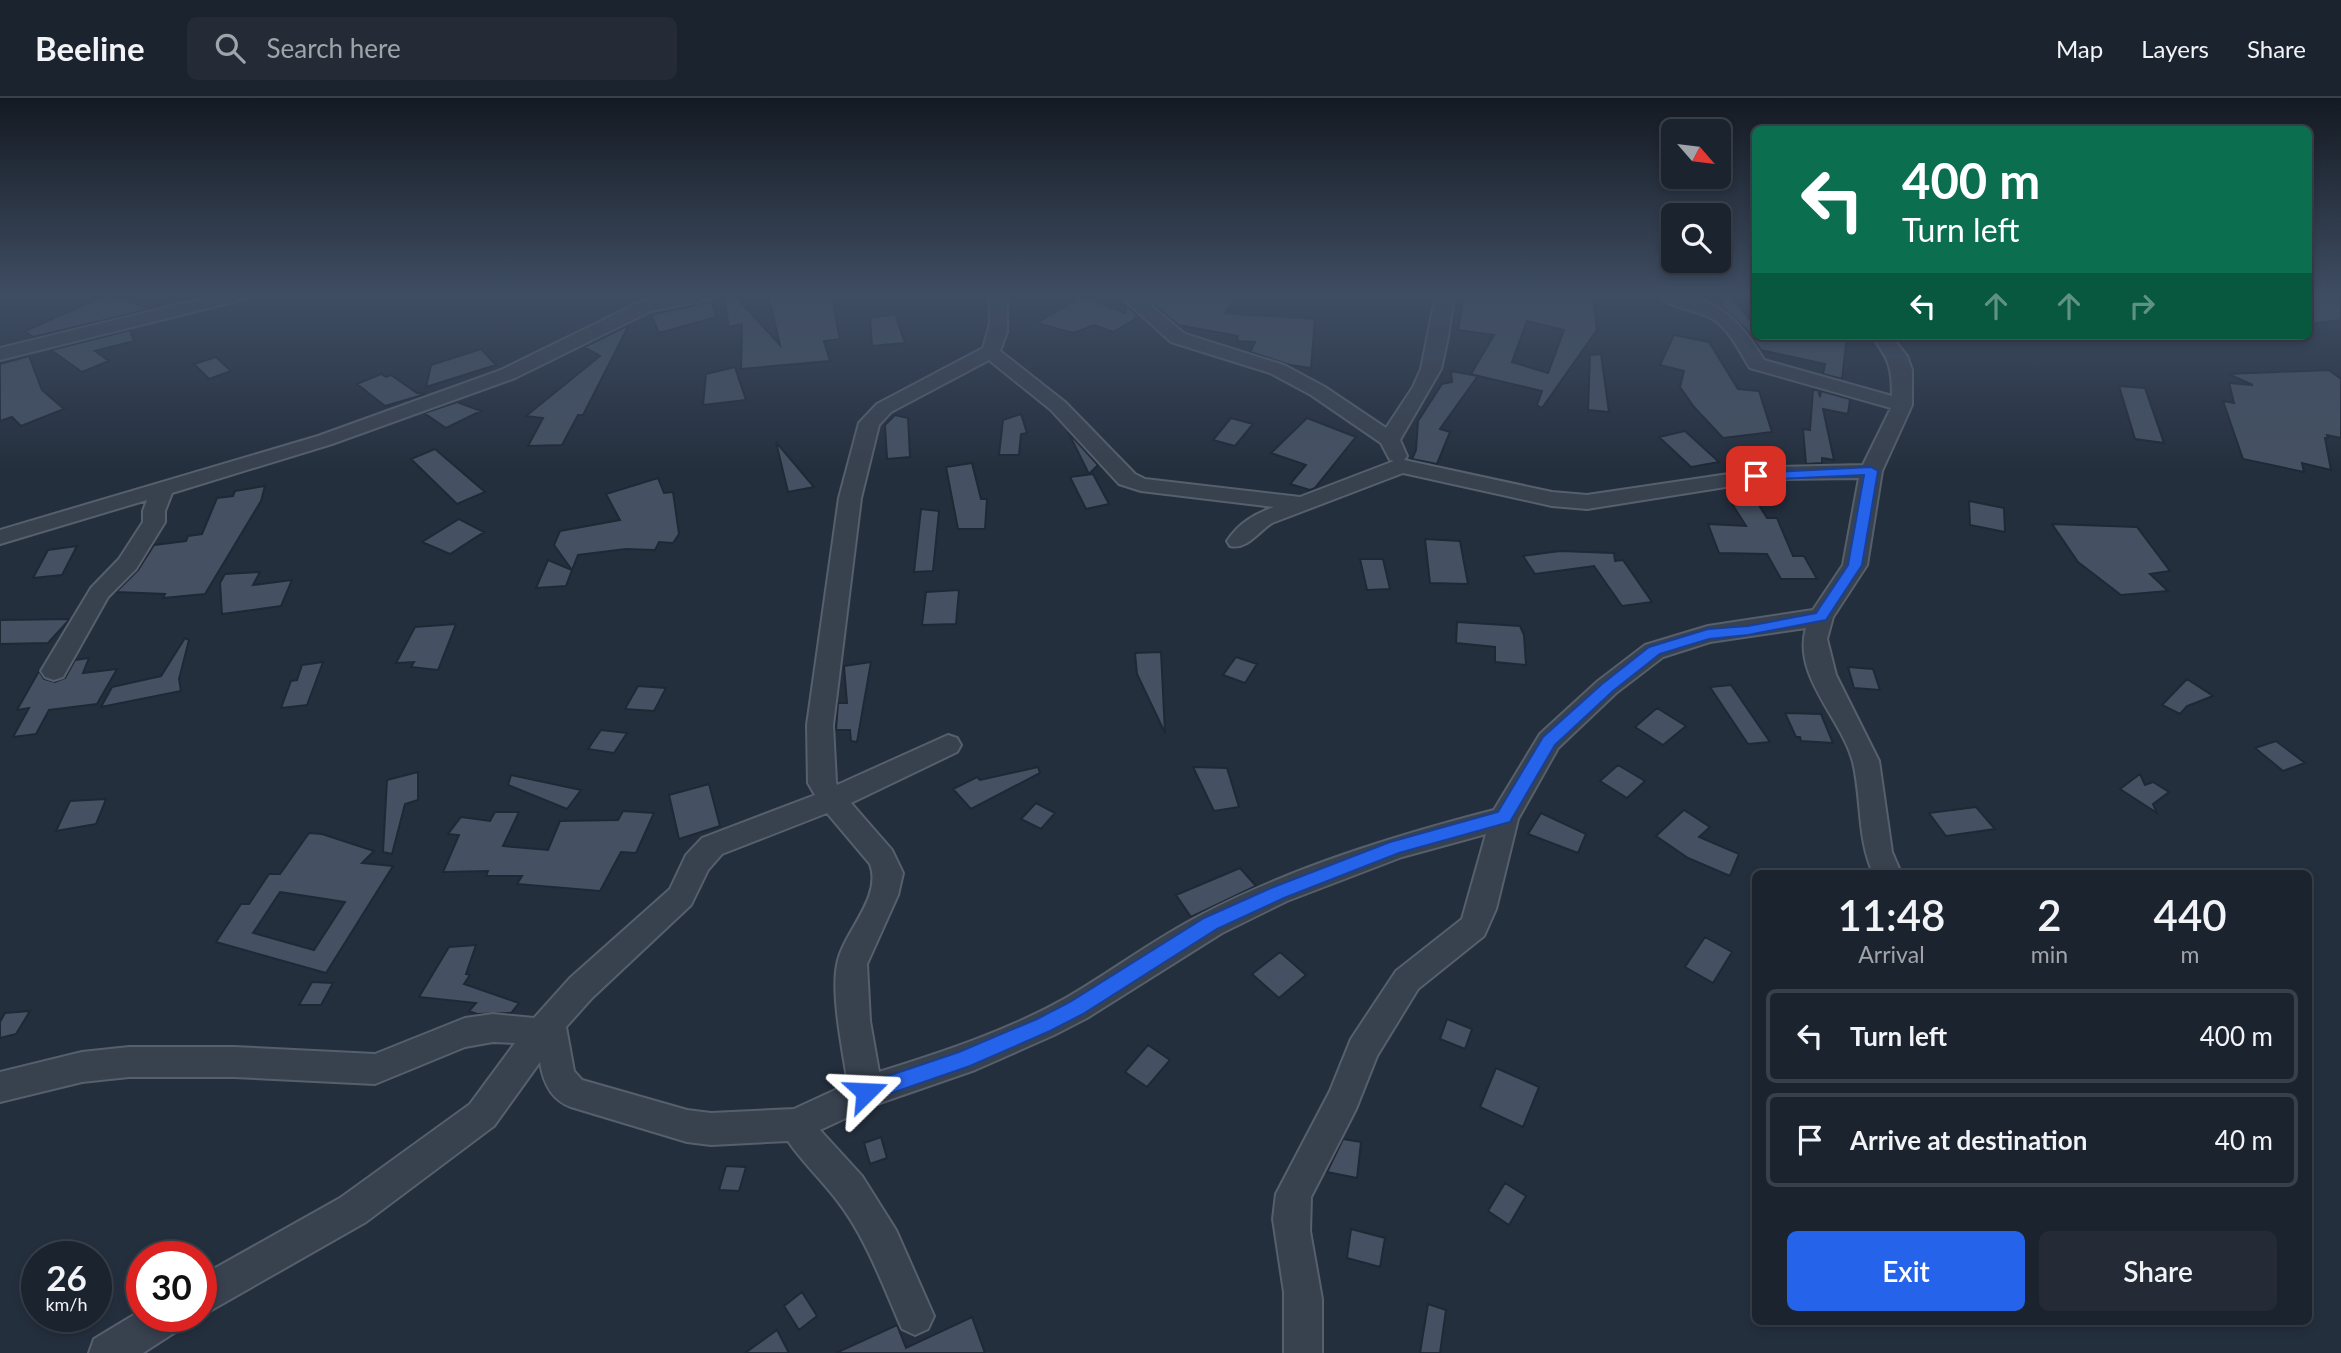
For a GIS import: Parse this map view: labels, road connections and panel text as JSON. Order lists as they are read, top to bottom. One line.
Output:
{"north":"bottom right","page":{"header":"Beeline","search":"Search here","nav":["Map","Layers","Share"],"turn":["400 m","Turn left"],"eta":["11:48","Arrival","2","min","440","m"],"list":[{"name":"Turn left","value":"400 m"},{"name":"Arrive at destination","value":"40 m"}],"buttons":["Exit","Share"],"speed":"26 km/h","limit":"30"}}
